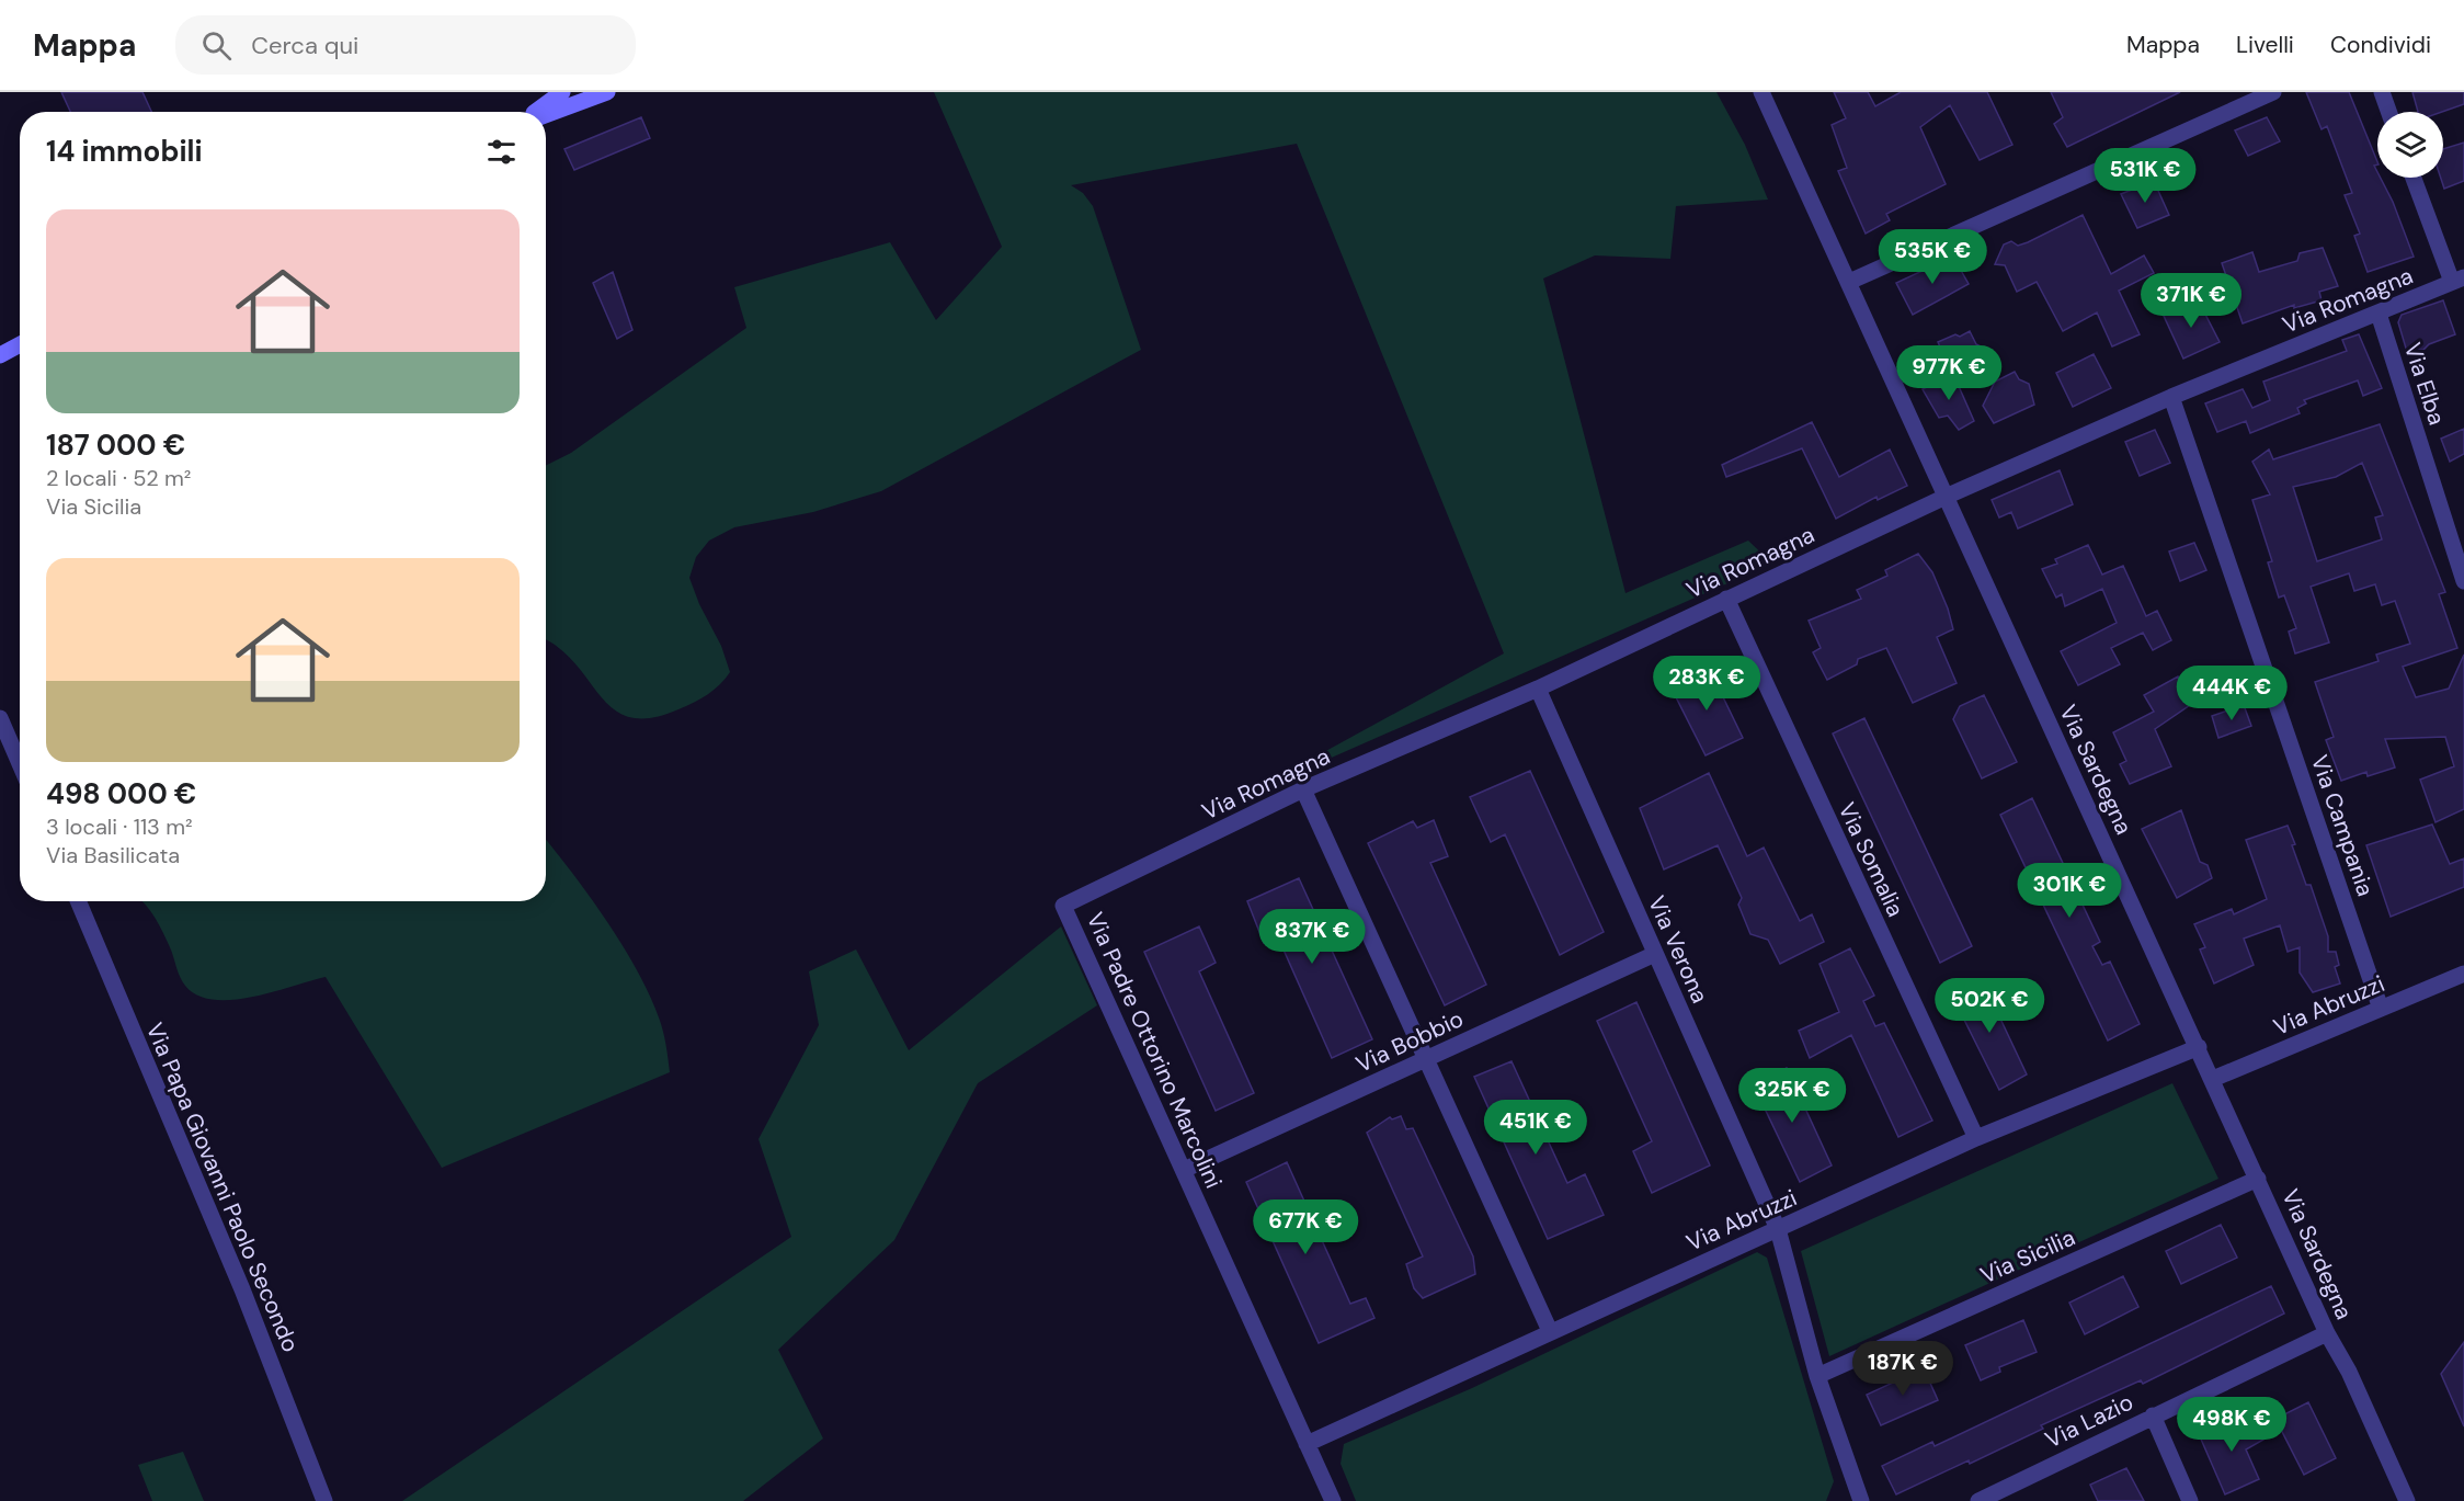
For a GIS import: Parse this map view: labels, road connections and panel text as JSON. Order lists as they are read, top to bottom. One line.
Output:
{"streets":{"street":["Via Romagna","Via Elba","Via Sardegna","Via Campania","Via Somalia","Via Verona","Via Abruzzi","Via Bobbio","Via Padre Ottorino Marcolini","Via Papa Giovanni Paolo Secondo","Via Sicilia","Via Lazio"]},"crossings":[["Via Romagna","Via Elba"],["Via Romagna","Via Sardegna"],["Via Romagna","Via Campania"],["Via Romagna","Via Somalia"],["Via Romagna","Via Verona"],["Via Romagna","Via Padre Ottorino Marcolini"],["Via Sardegna","Via Abruzzi"],["Via Sardegna","Via Sicilia"],["Via Sardegna","Via Lazio"],["Via Campania","Via Abruzzi"],["Via Somalia","Via Abruzzi"],["Via Verona","Via Abruzzi"],["Via Verona","Via Bobbio"],["Via Verona","Via Sicilia"],["Via Abruzzi","Via Padre Ottorino Marcolini"],["Via Bobbio","Via Padre Ottorino Marcolini"]],"page":{"header":"Mappa","search":"Cerca qui","nav":["Mappa","Livelli","Condividi"],"heading":"14 immobili","price":["531K €","535K €","371K €","977K €","283K €","444K €","301K €","837K €","502K €","325K €","451K €","677K €","187K €","498K €"],"list":[{"name":"187 000 €","note":"2 locali · 52 m² · Via Sicilia"},{"name":"498 000 €","note":"3 locali · 113 m² · Via Basilicata"}]}}
